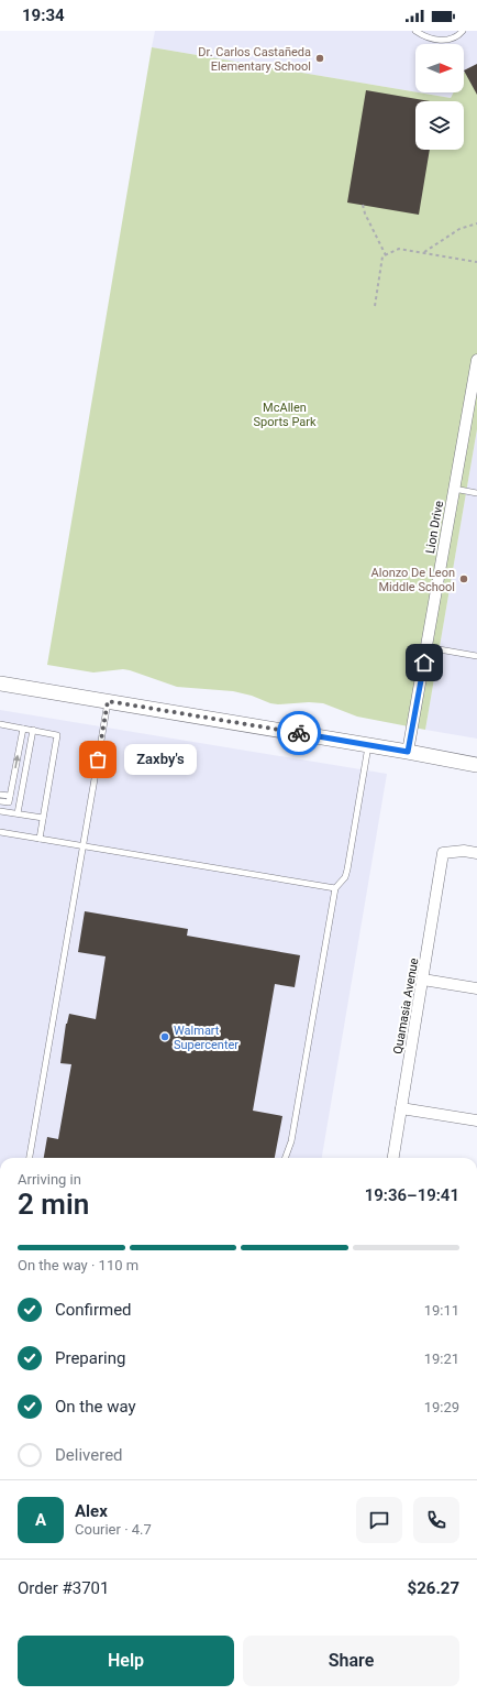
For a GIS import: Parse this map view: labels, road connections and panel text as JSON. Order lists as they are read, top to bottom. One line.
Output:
{"streets":{"street":["Lion Drive","Quamasia Avenue"]},"parks":["McAllen Sports Park"],"places":["Dr. Carlos Castañeda Elementary School","Alonzo De Leon Middle School","Zaxby's","Walmart Supercenter"],"north":"right","page":{"status":"19:34","bubble":"Zaxby's","heading":["2 min","Arriving in","19:36–19:41"],"panel":["Alex","Courier · 4.7","Order #3701","$26.27"],"bar":"On the way · 110 m","list":[["Confirmed","19:11"],["Preparing","19:21"],["On the way","19:29"],"Delivered"],"round":"A","buttons":["Help","Share"]}}
